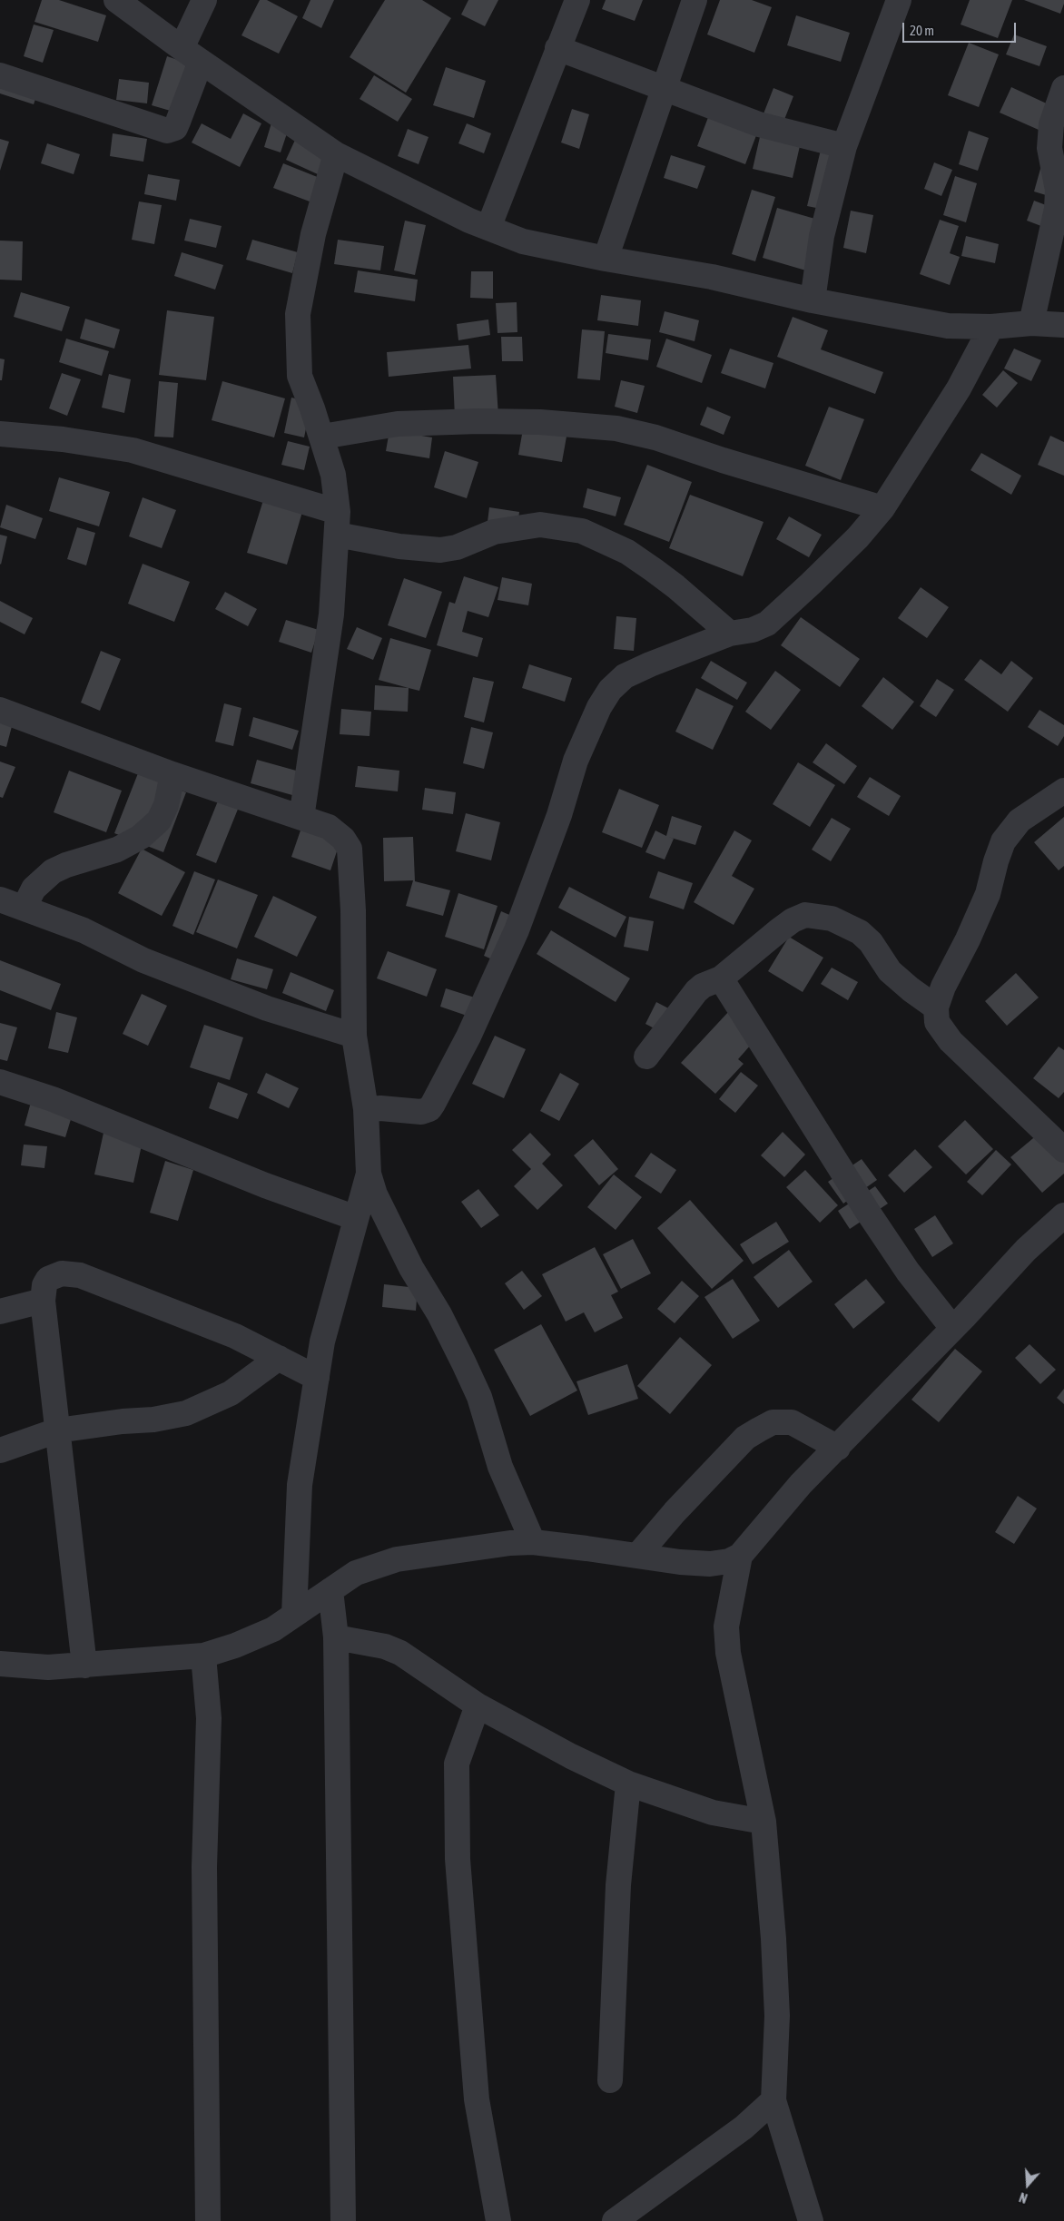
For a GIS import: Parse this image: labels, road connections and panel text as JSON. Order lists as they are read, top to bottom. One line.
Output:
{"scale_bar":"20 m","north":"bottom"}
